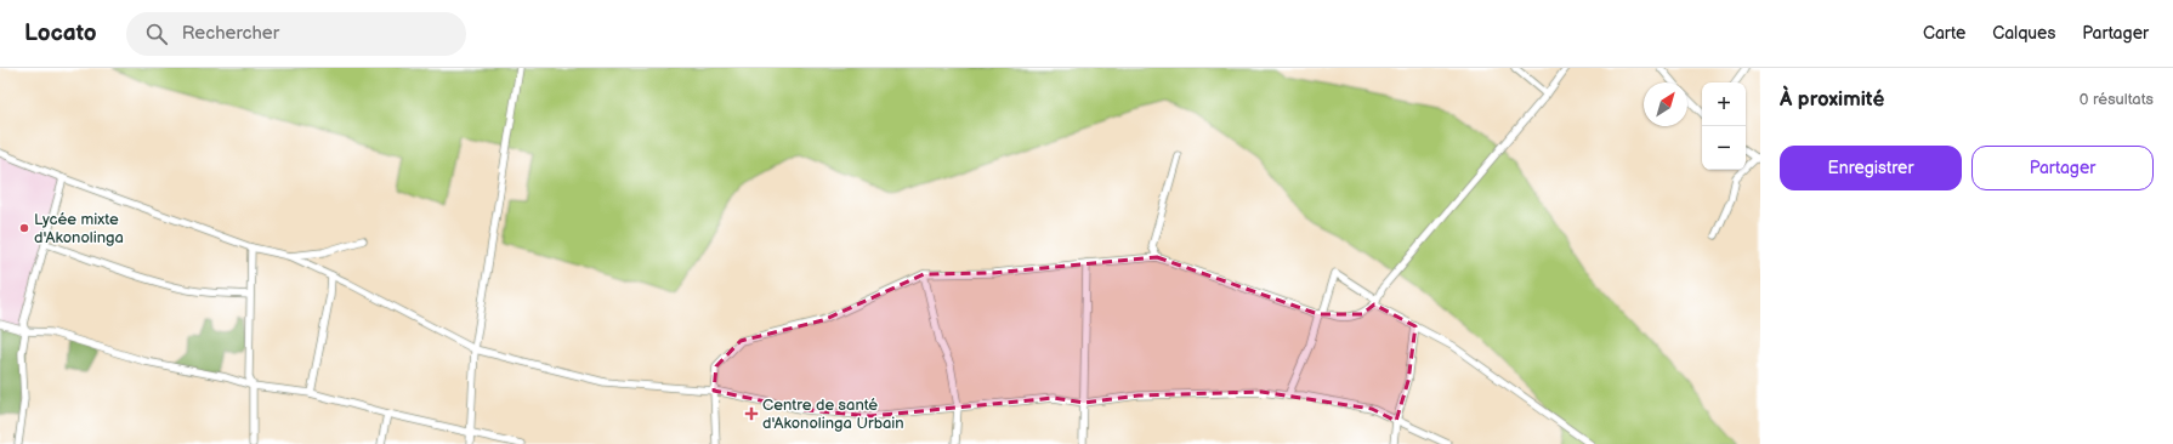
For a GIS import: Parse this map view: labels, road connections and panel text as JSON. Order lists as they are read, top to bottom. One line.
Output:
{"places":{"other":["Lycée mixte d'Akonolinga"],"health":["Centre de santé d'Akonolinga Urbain"]},"north":"top right","page":{"header":"Locato","search":"Rechercher","nav":["Carte","Calques","Partager"],"heading":["À proximité","0 résultats"],"map_buttons":["+","−"],"buttons":["Enregistrer","Partager"]}}
